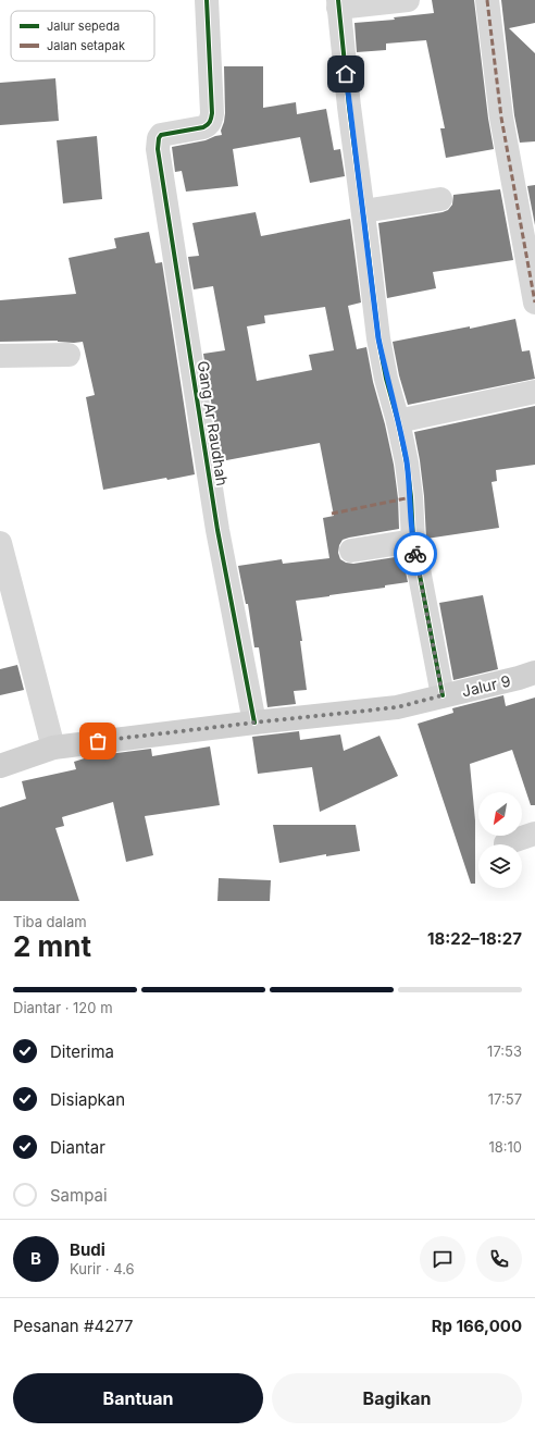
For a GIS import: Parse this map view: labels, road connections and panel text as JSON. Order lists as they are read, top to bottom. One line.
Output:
{"streets":{"street":["Gang Ar Raudhah","Jalur 9"]},"crossings":[["Gang Ar Raudhah","Jalur 9"]],"legend":["Jalur sepeda","Jalan setapak"],"north":"bottom left","page":{"heading":["2 mnt","Tiba dalam","18:22–18:27"],"panel":["Budi","Kurir · 4.6","Pesanan #4277","Rp 166,000"],"bar":"Diantar · 120 m","list":[["Diterima","17:53"],["Disiapkan","17:57"],["Diantar","18:10"],"Sampai"],"round":"B","buttons":["Bantuan","Bagikan"]}}
